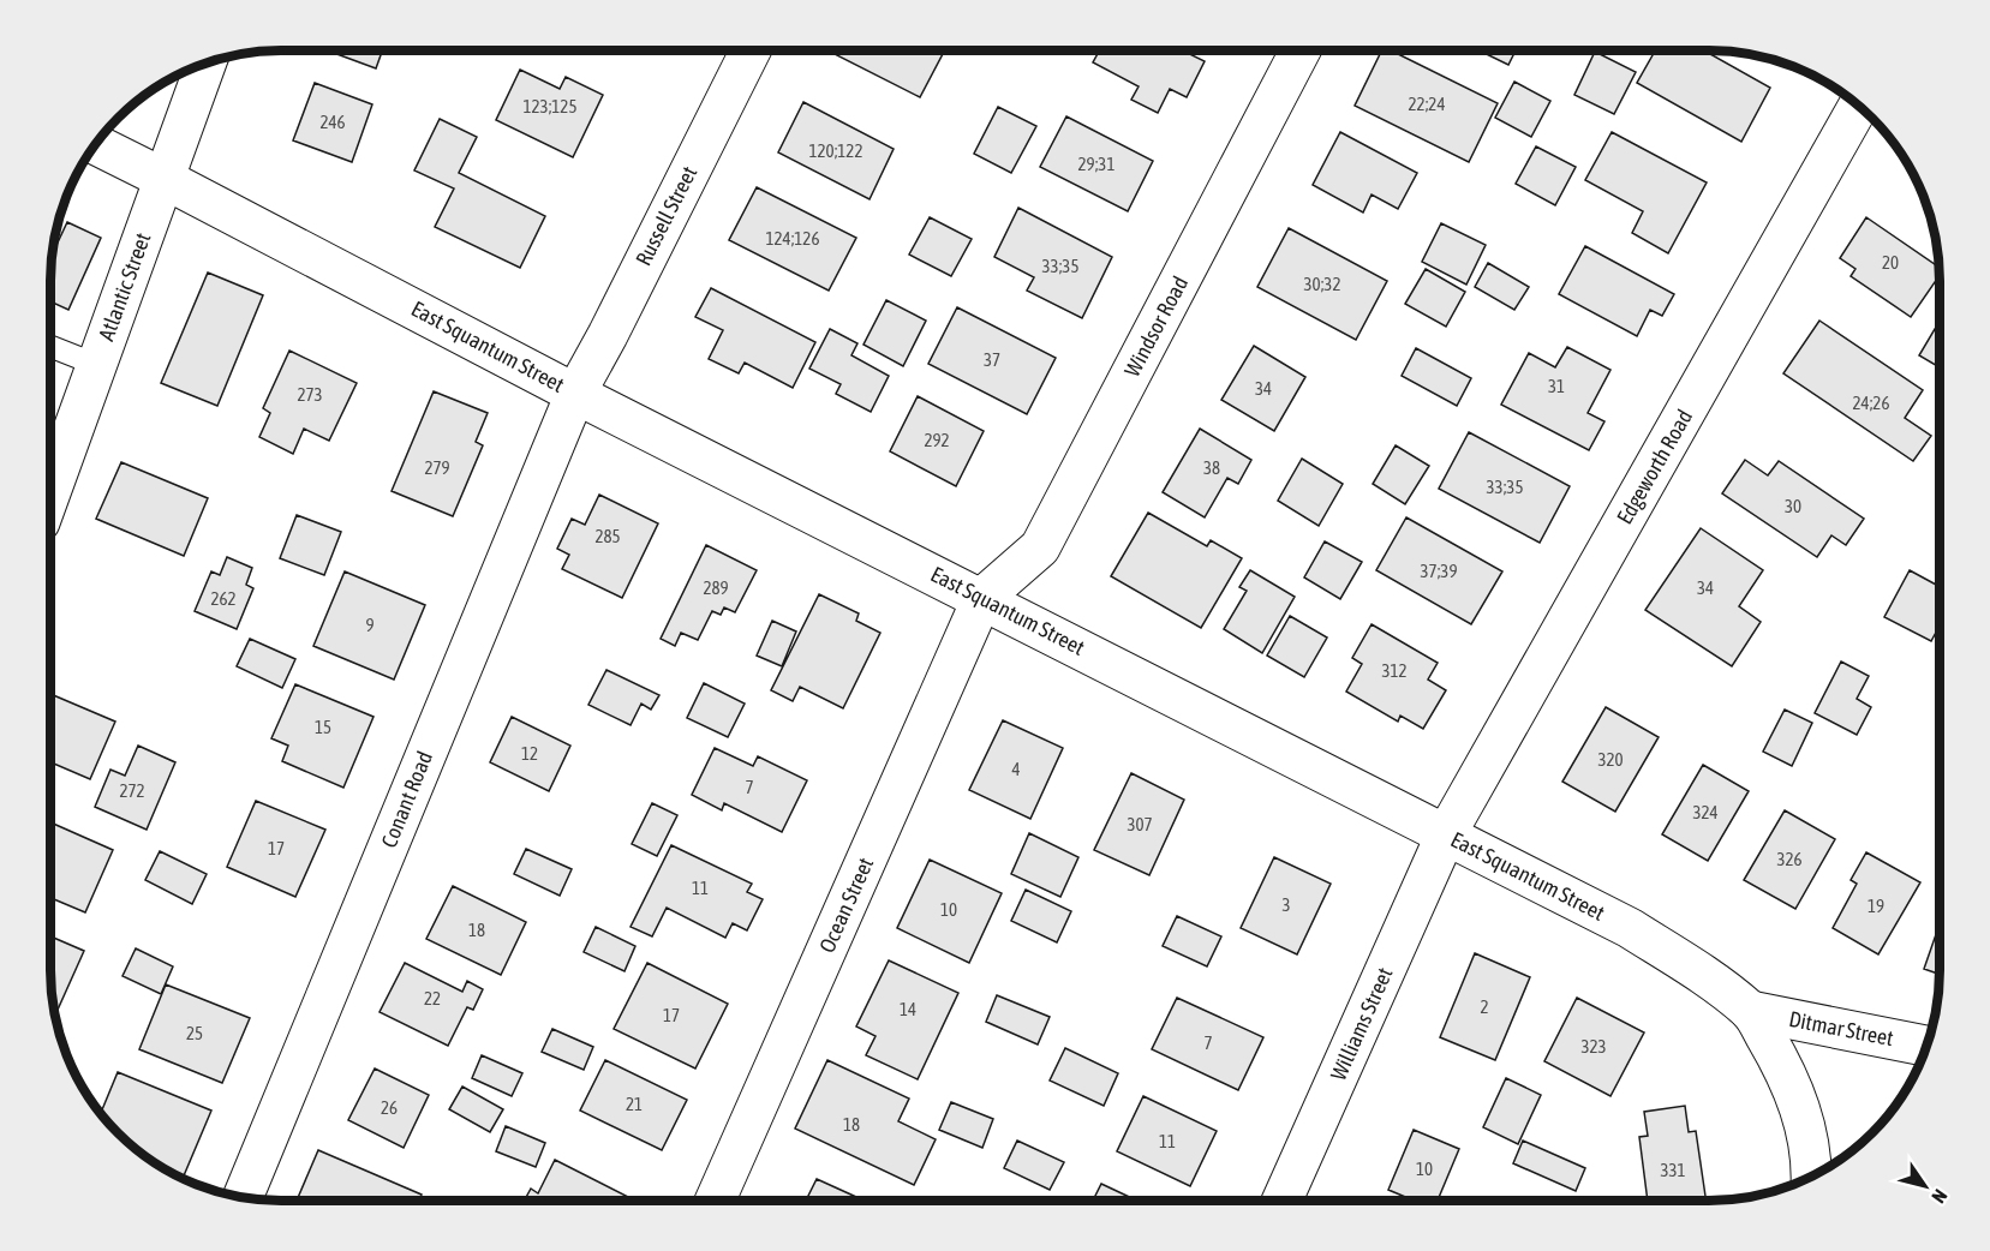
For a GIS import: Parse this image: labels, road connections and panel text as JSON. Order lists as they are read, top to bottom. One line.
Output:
{"streets":{"street":["Russell Street","Atlantic Street","Windsor Road","East Squantum Street","Edgeworth Road","Conant Road","Ocean Street","Williams Street","Ditmar Street"]},"crossings":[["Russell Street","East Squantum Street"],["Russell Street","Conant Road"],["Atlantic Street","East Squantum Street"],["Windsor Road","East Squantum Street"],["Windsor Road","Ocean Street"],["East Squantum Street","Edgeworth Road"],["East Squantum Street","Conant Road"],["East Squantum Street","Ocean Street"],["East Squantum Street","Williams Street"],["East Squantum Street","Ditmar Street"],["Edgeworth Road","Williams Street"]],"house_numbers":["22;24","123;125","246","120;122","29;31","124;126","20","33;35","30;32","37","31","34","273","24;26","292","279","38","33;35","30","285","37;39","289","34","262","9","312","15","12","320","4","7","272","324","307","17","326","11","3","19","10","18","22","2","14","17","25","7","323","21","26","18","11","10","331"],"north":"bottom right"}
